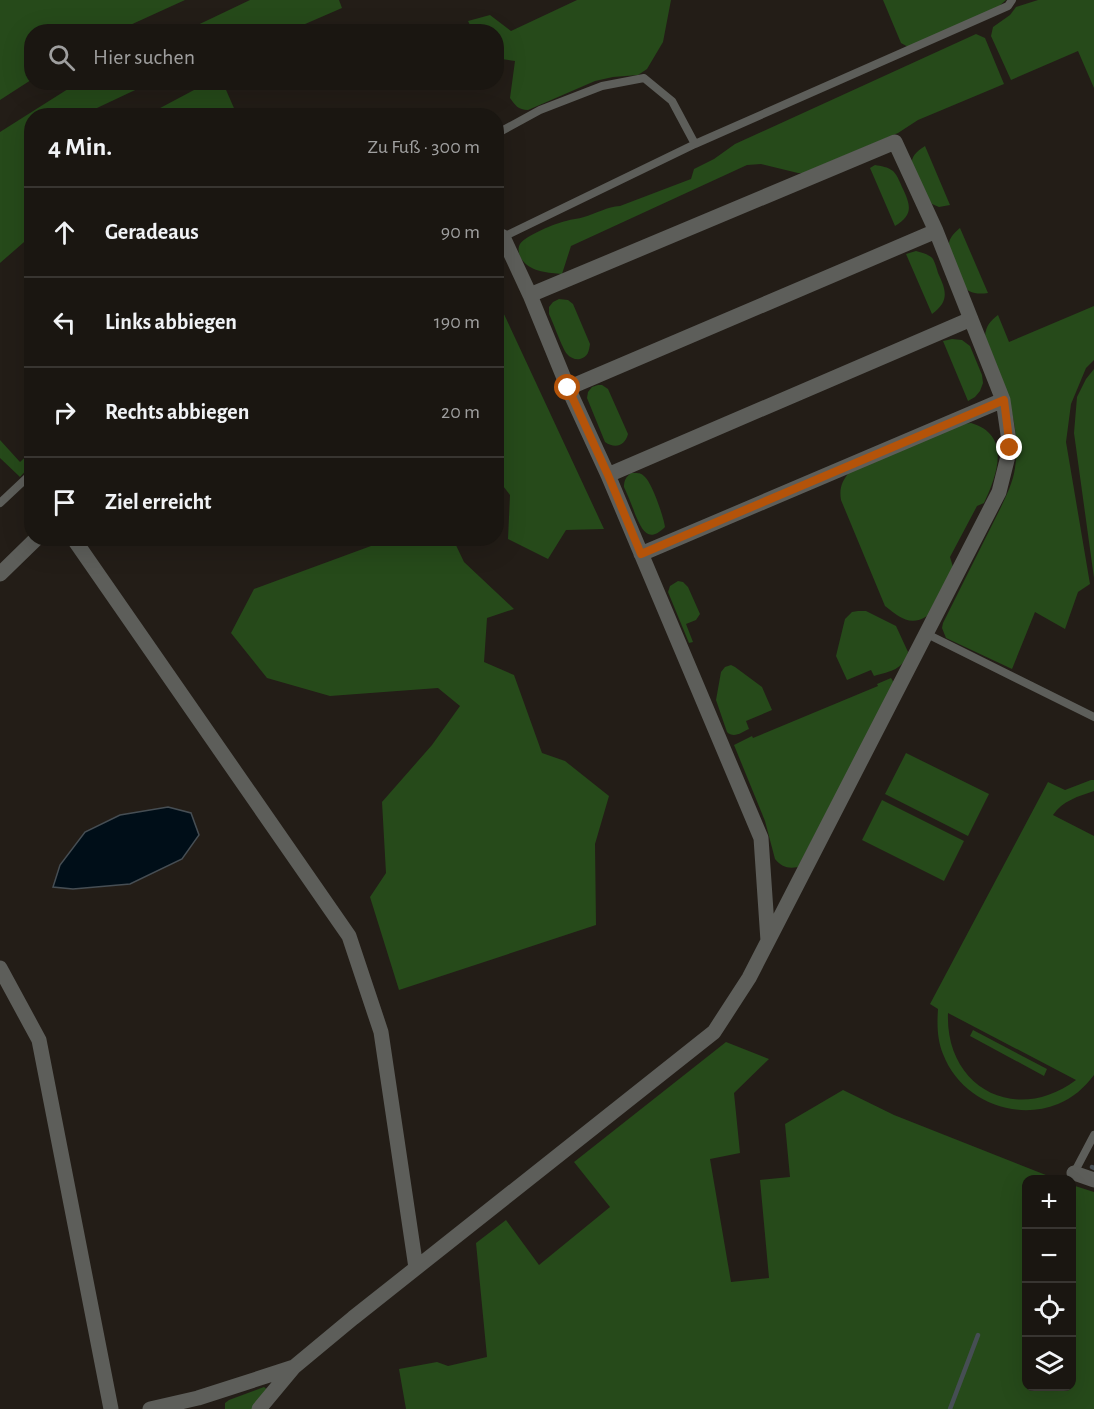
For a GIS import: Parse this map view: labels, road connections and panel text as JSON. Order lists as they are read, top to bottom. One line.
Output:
{"page":{"search":"Hier suchen","heading":["4 Min.","Zu Fuß · 300 m"],"list":[["Geradeaus","90 m"],["Links abbiegen","190 m"],["Rechts abbiegen","20 m"],"Ziel erreicht"],"map_buttons":["+","−"]}}
